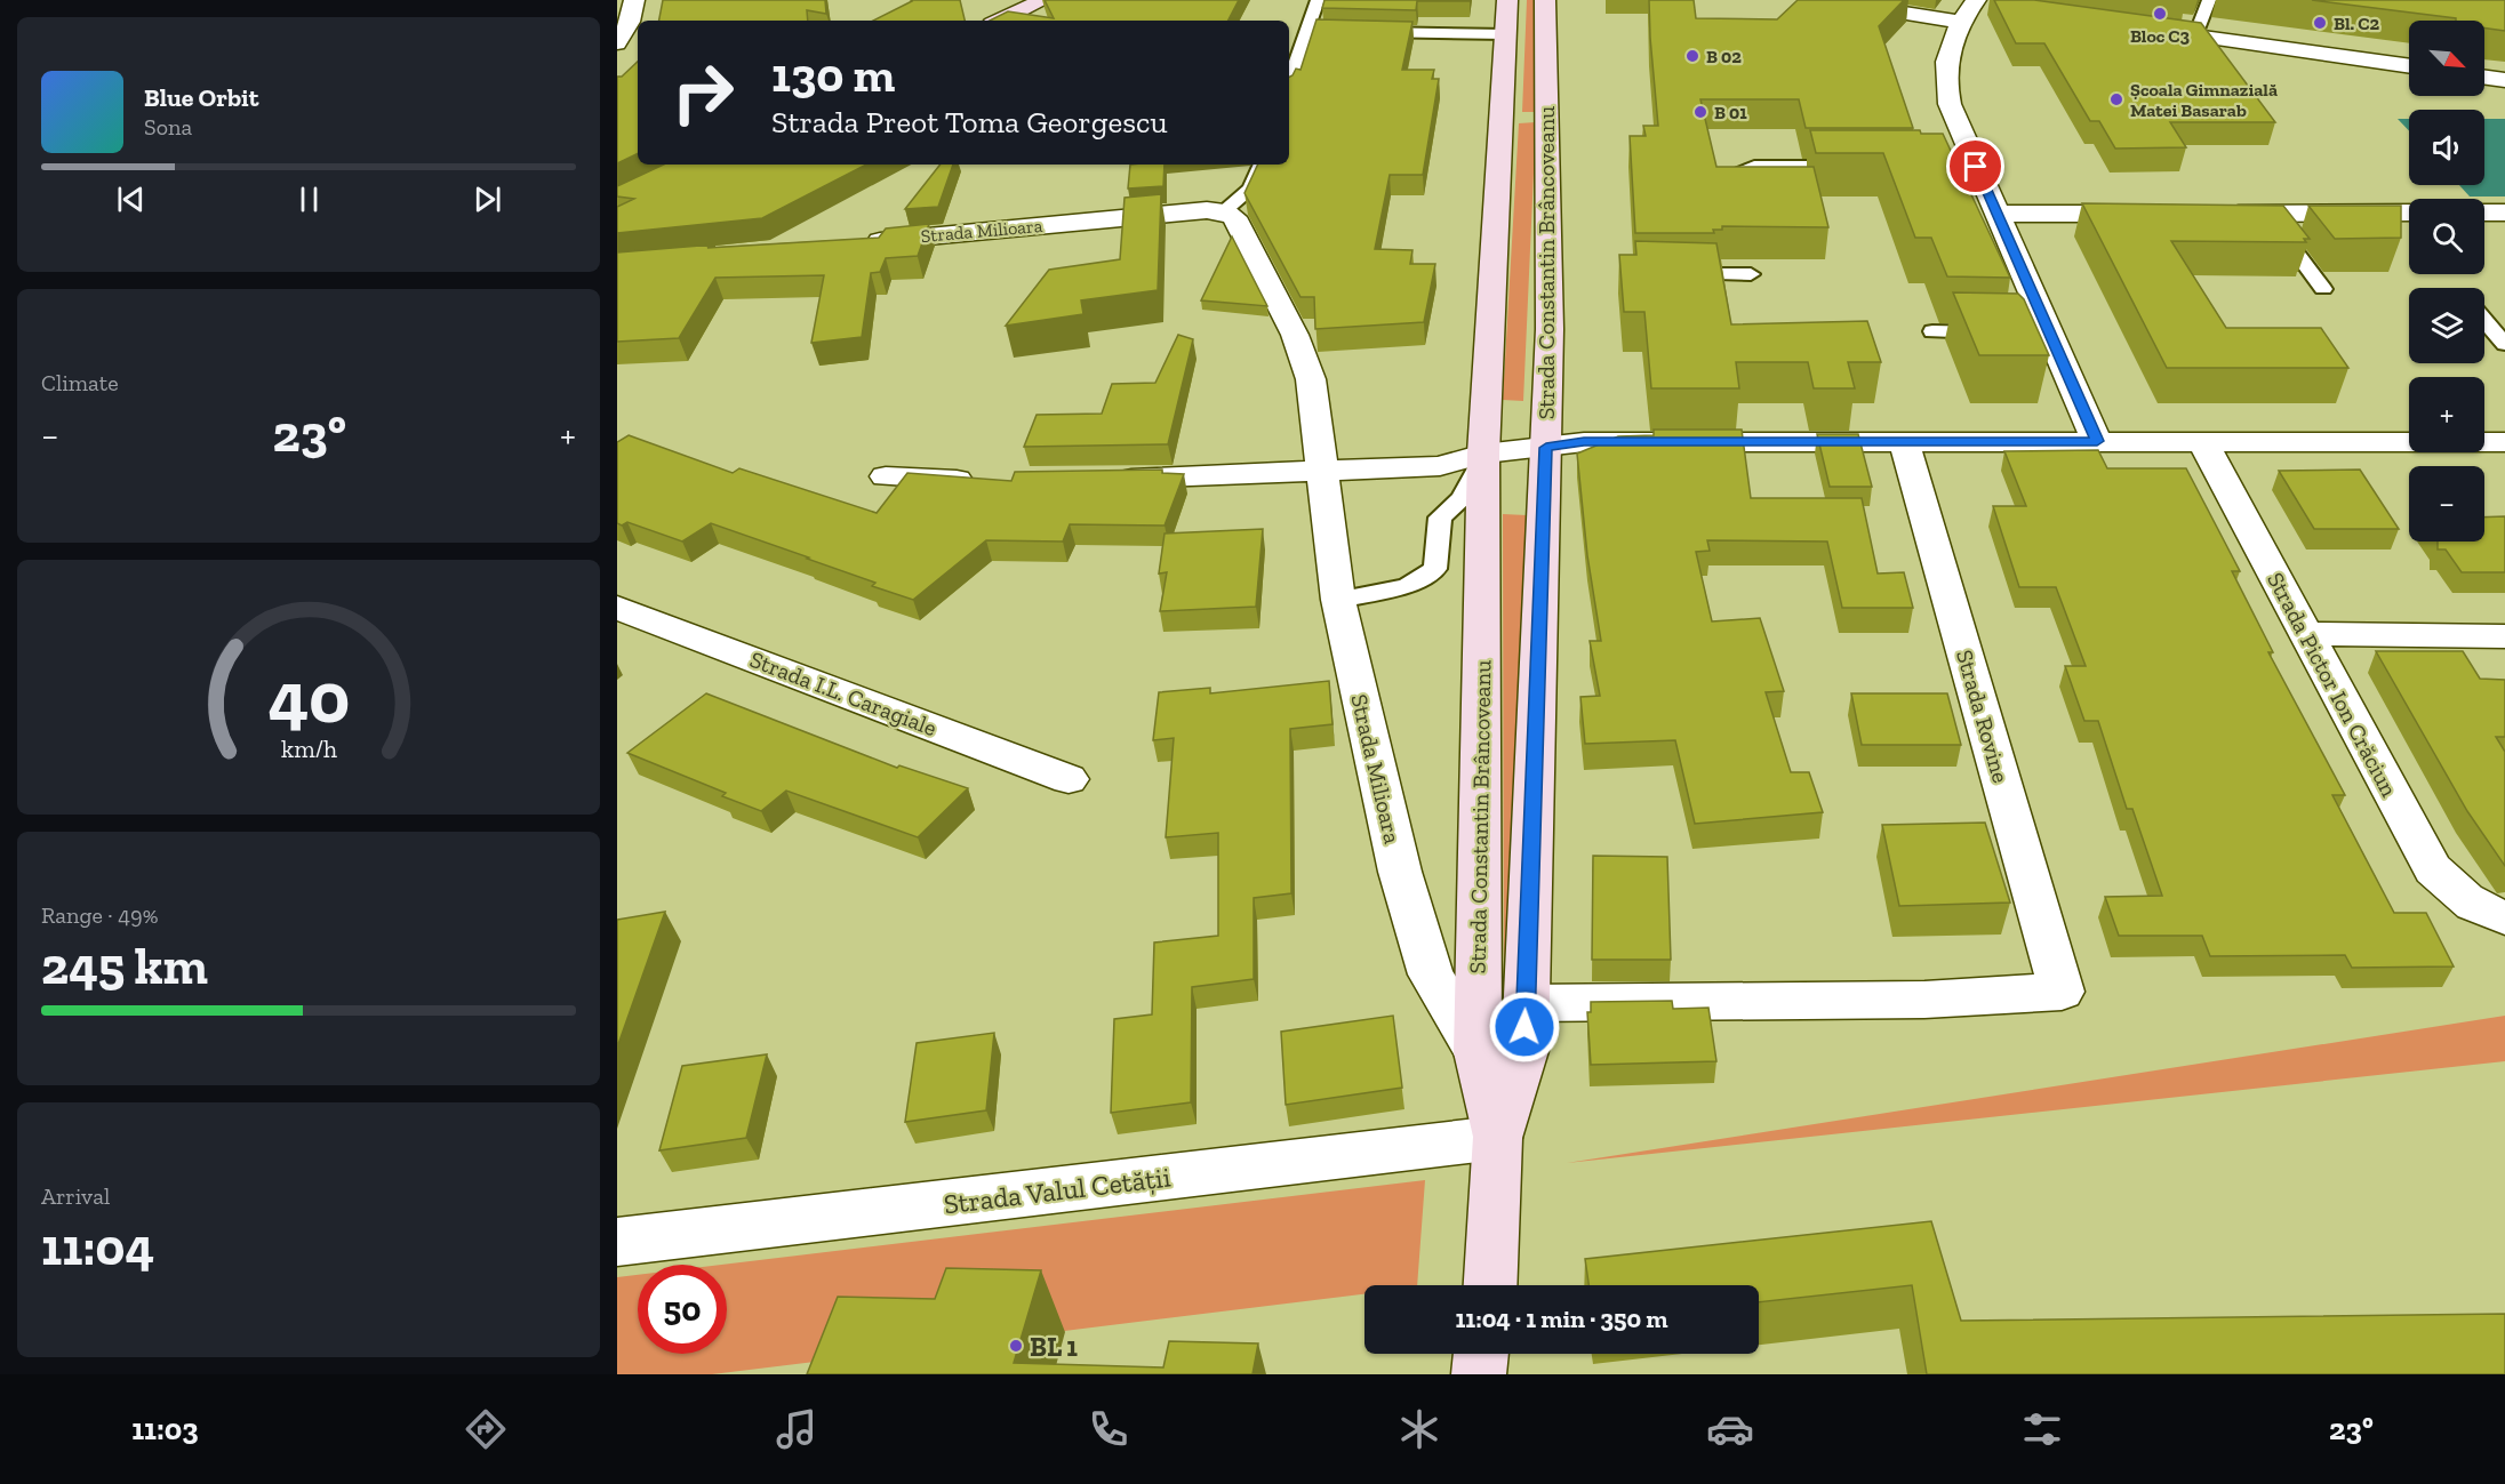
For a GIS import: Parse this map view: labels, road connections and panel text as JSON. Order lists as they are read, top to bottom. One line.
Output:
{"streets":{"main road":["Strada Constantin Brâncoveanu"],"street":["Strada Milioara","Strada Pictor Ion Crăciun","Strada I.L. Caragiale","Strada Rovine","Strada Valul Cetății"]},"crossings":[["Strada Milioara","Strada Constantin Brâncoveanu"],["Strada Constantin Brâncoveanu","Strada Rovine"],["Strada Constantin Brâncoveanu","Strada Valul Cetății"]],"places":["Bloc C3","Bl. C2","B 02","Școala Gimnazială Matei Basarab","B 01","BL 1"],"north":"bottom right","page":{"map_buttons":["+","−"],"turn":["130 m","Strada Preot Toma Georgescu"],"song":["Blue Orbit","Sona"],"tile":["Climate",["Range · 49%","245 km"],["Arrival","11:04"]],"heat":["−","23°","+"],"limit":"50","trip":"11:04 · 1 min · 350 m","tabs":["11:03","23°"],"gauge":["40","km/h"]}}
